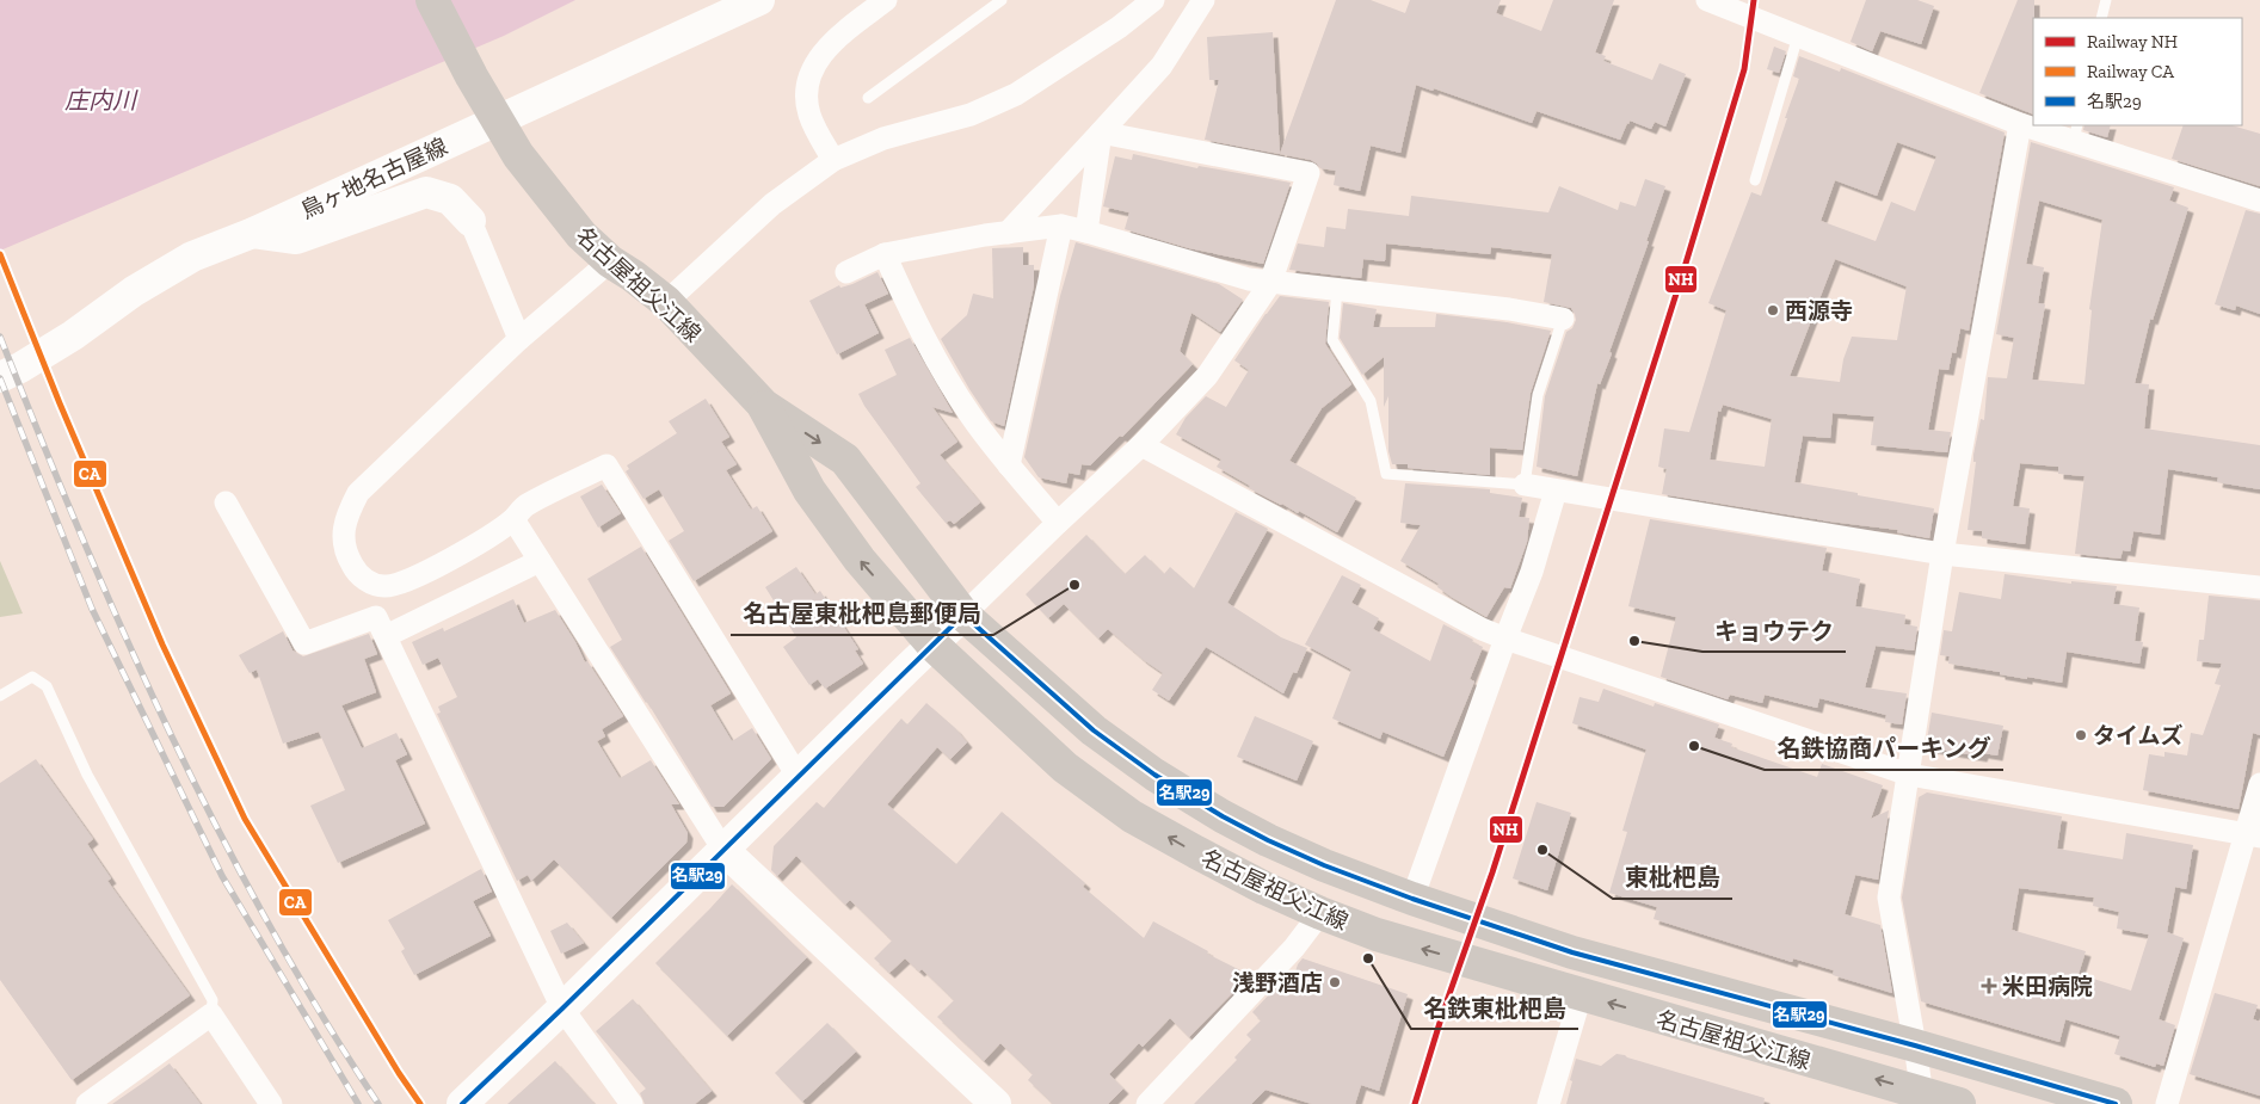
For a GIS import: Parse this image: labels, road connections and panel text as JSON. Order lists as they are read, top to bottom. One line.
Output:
{"streets":{"main road":["鳥ヶ地名古屋線","名古屋祖父江線"]},"water":["庄内川"],"places":{"other":["西源寺","名古屋東枇杷島郵便局","キョウテク","タイムズ","名鉄協商パーキング","東枇杷島","名鉄東枇杷島","浅野酒店"],"health":["米田病院"]},"lines":["rail line NH","rail line CA","transit line 名駅29"],"legend":["Railway NH","Railway CA","名駅29"]}
